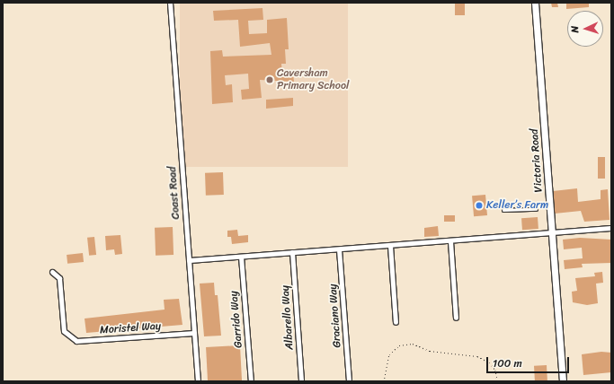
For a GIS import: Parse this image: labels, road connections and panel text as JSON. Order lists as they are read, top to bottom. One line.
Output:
{"streets":{"street":["Victoria Road","Coast Road","Graciano Way","Albarello Way","Garrido Way","Moristel Way"]},"crossings":[["Coast Road","Moristel Way"]],"places":["Caversham Primary School","Keller’s Farm"],"scale_bar":"100 m","north":"left"}
